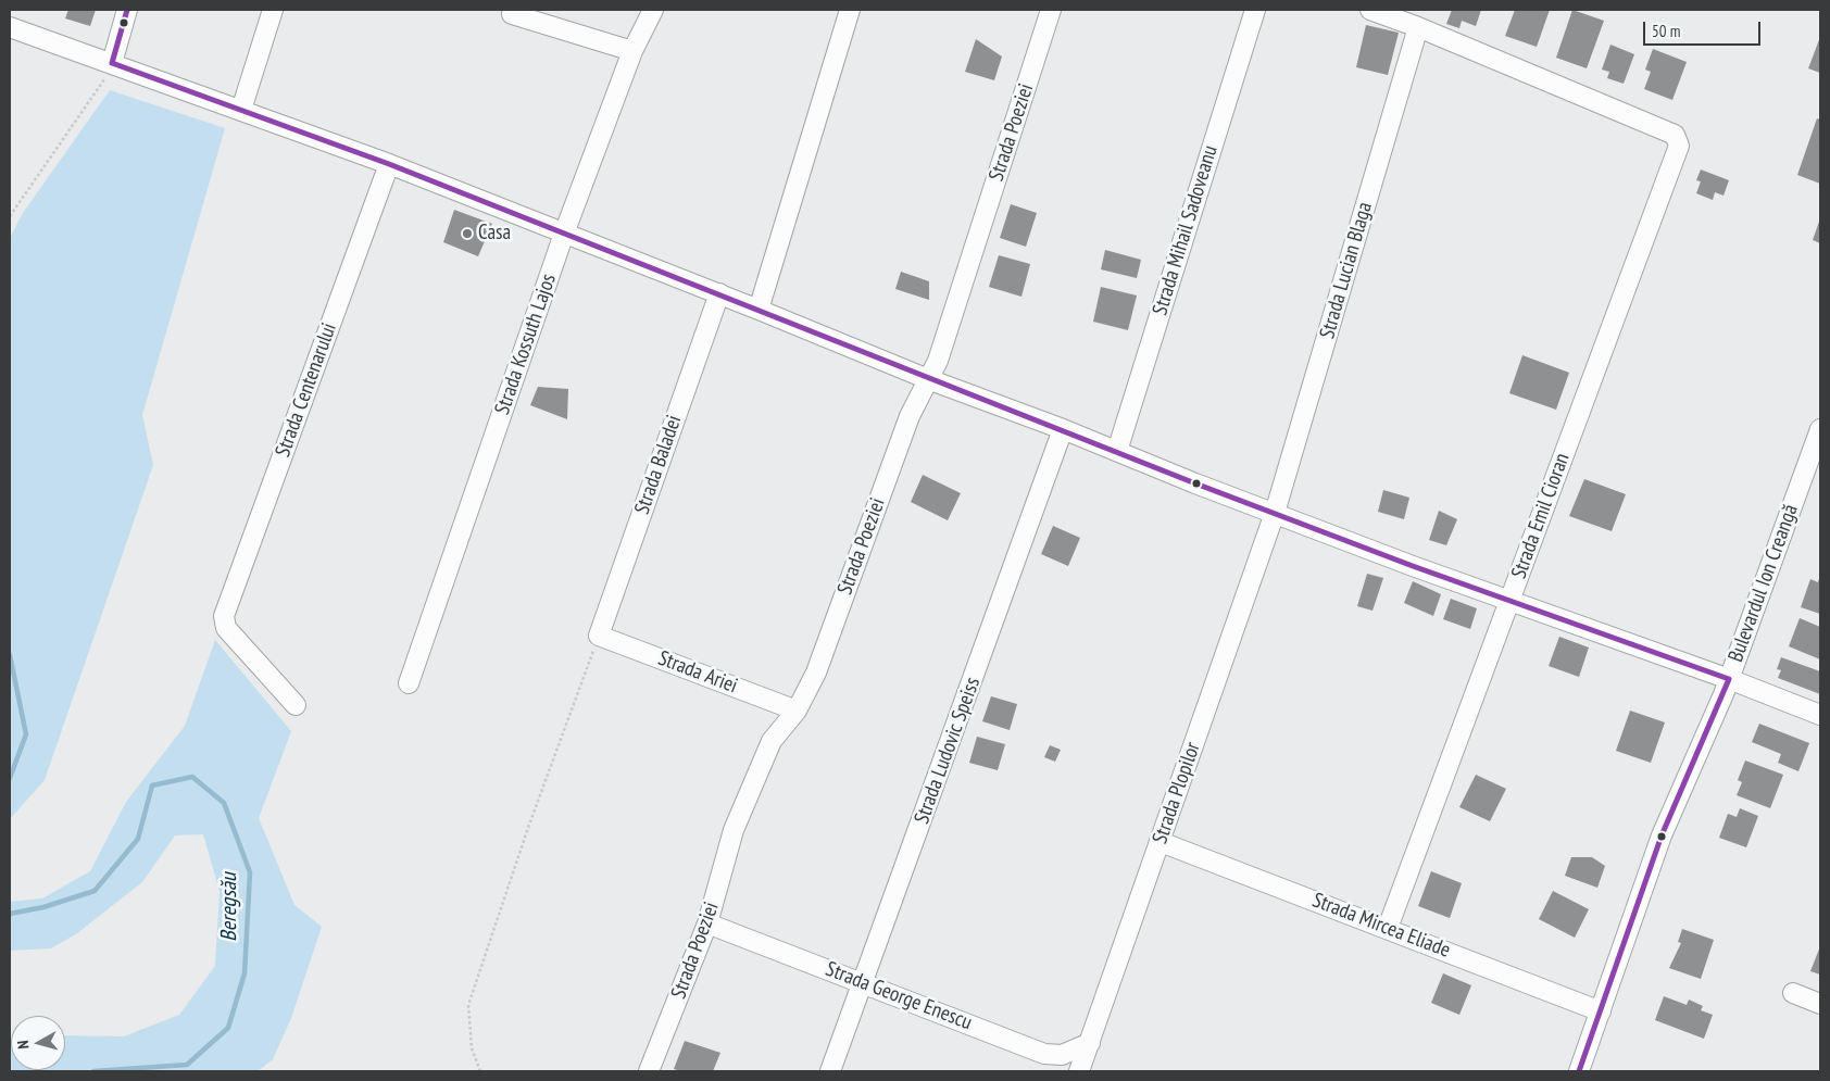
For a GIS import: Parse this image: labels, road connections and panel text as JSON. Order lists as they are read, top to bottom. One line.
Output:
{"streets":{"street":["Strada Poeziei","Strada Mihail Sadoveanu","Strada Lucian Blaga","Strada Kossuth Lajos","Strada Centenarului","Strada Baladei","Strada Emil Cioran","Bulevardul Ion Creangă","Strada Ariei","Strada Ludovic Speiss","Strada Plopilor","Strada Mircea Eliade","Strada George Enescu"]},"crossings":[["Strada Poeziei","Strada Ariei"],["Strada Poeziei","Strada George Enescu"],["Strada Lucian Blaga","Strada Emil Cioran"],["Strada Lucian Blaga","Strada Plopilor"],["Strada Baladei","Strada Ariei"],["Strada Emil Cioran","Strada Mircea Eliade"],["Bulevardul Ion Creangă","Strada Mircea Eliade"],["Strada Ludovic Speiss","Strada George Enescu"],["Strada Plopilor","Strada Mircea Eliade"],["Strada Plopilor","Strada George Enescu"]],"water":["Beregsău"],"places":["Casa"],"scale_bar":"50 m","north":"left"}
